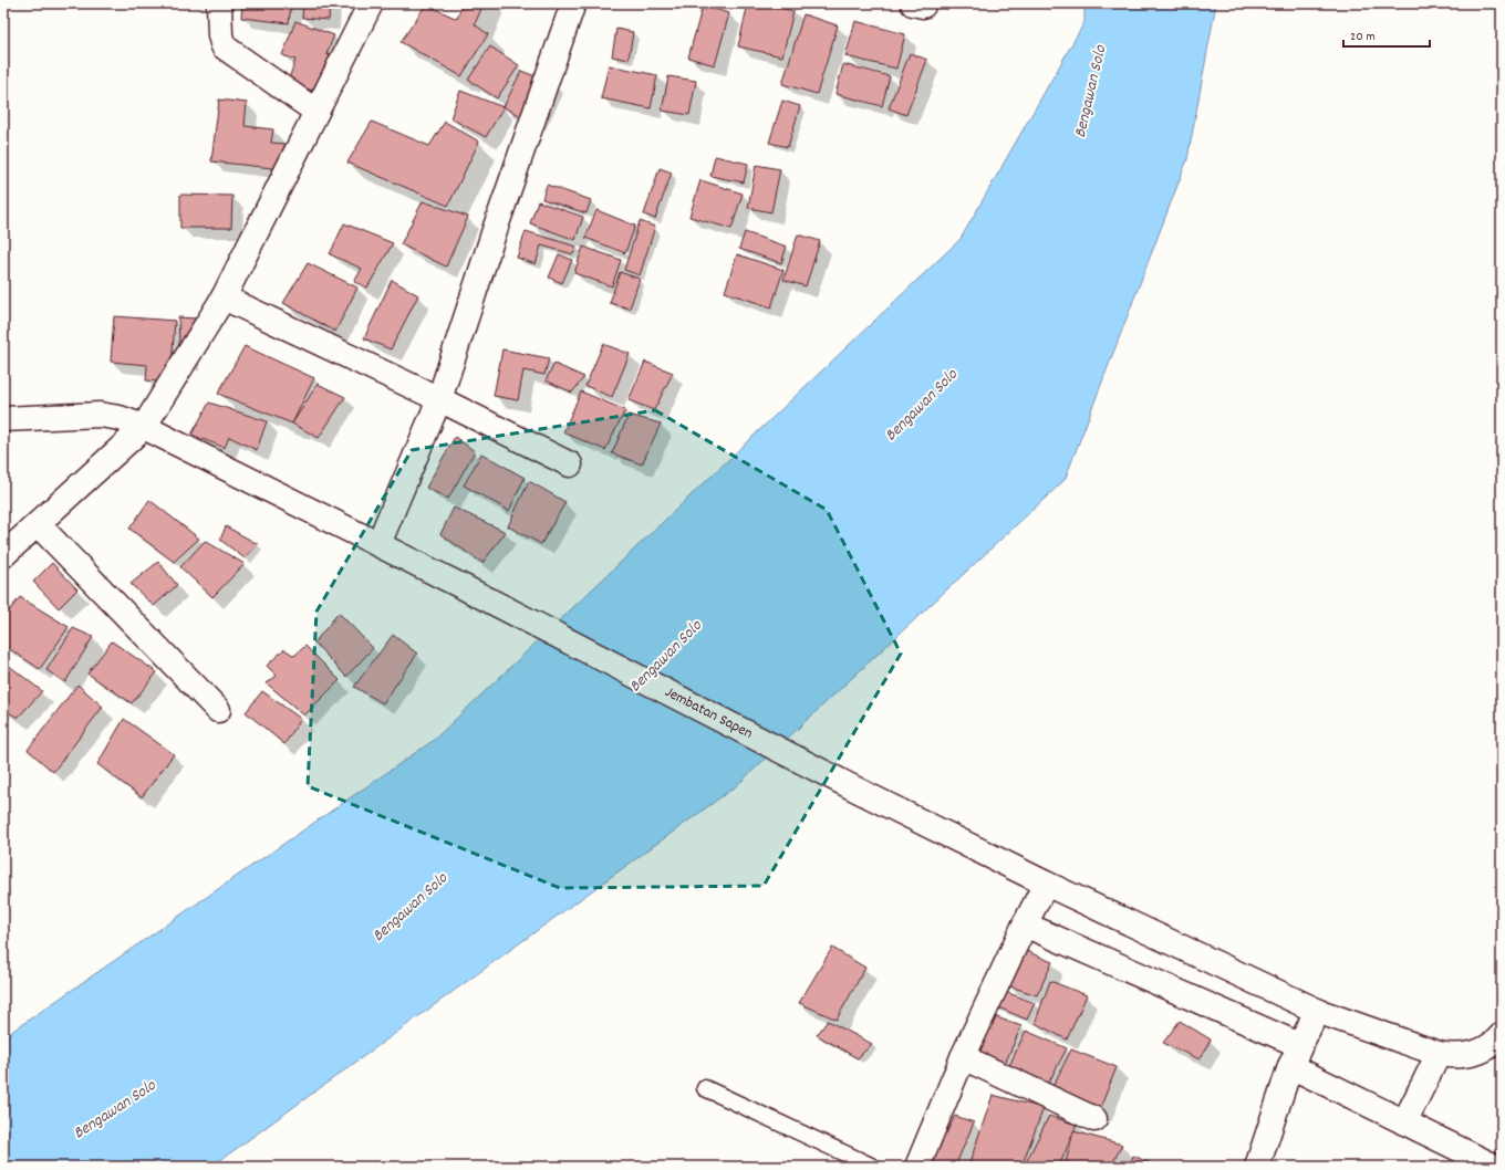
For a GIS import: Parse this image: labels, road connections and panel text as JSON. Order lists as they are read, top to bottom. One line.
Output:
{"streets":{"street":["Jembatan Sapen"]},"water":["Bengawan Solo"],"scale_bar":"20 m"}
